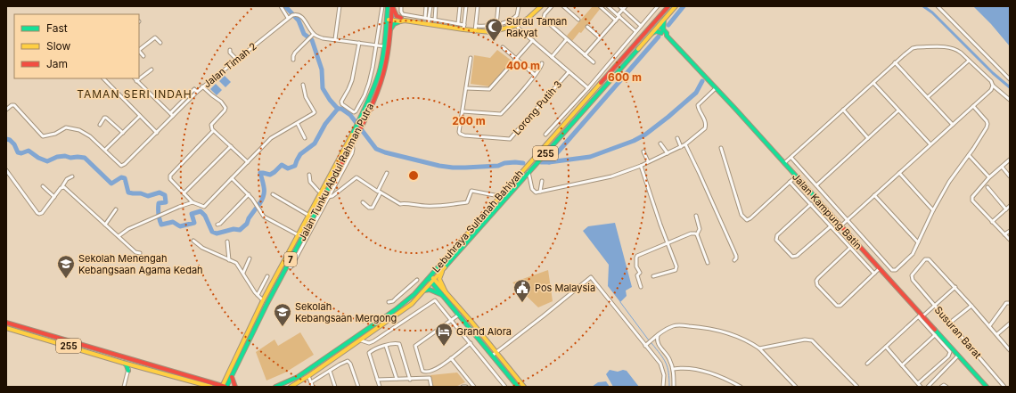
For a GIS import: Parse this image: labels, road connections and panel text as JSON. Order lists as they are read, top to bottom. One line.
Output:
{"streets":{"main road":["255","Jalan Tunku Abdul Rahman Putra","Jalan Kampung Batin","Lebuhraya Sultanah Bahiyah","7"],"street":["Jalan Timah 2","Lorong Putih 3","Susuran Barat"]},"crossings":[["255","Jalan Tunku Abdul Rahman Putra"],["Jalan Kampung Batin","Lebuhraya Sultanah Bahiyah"]],"districts":["TAMAN SERI INDAH"],"places":{"mosque":["Surau Taman Rakyat"],"school or university":["Sekolah Menengah Kebangsaan Agama Kedah","Sekolah Kebangsaan Mergong"],"public building":["Pos Malaysia"],"hotel":["Grand Alora"]},"legend":["Fast","Slow","Jam"],"rings":["400 m","600 m","200 m"]}
